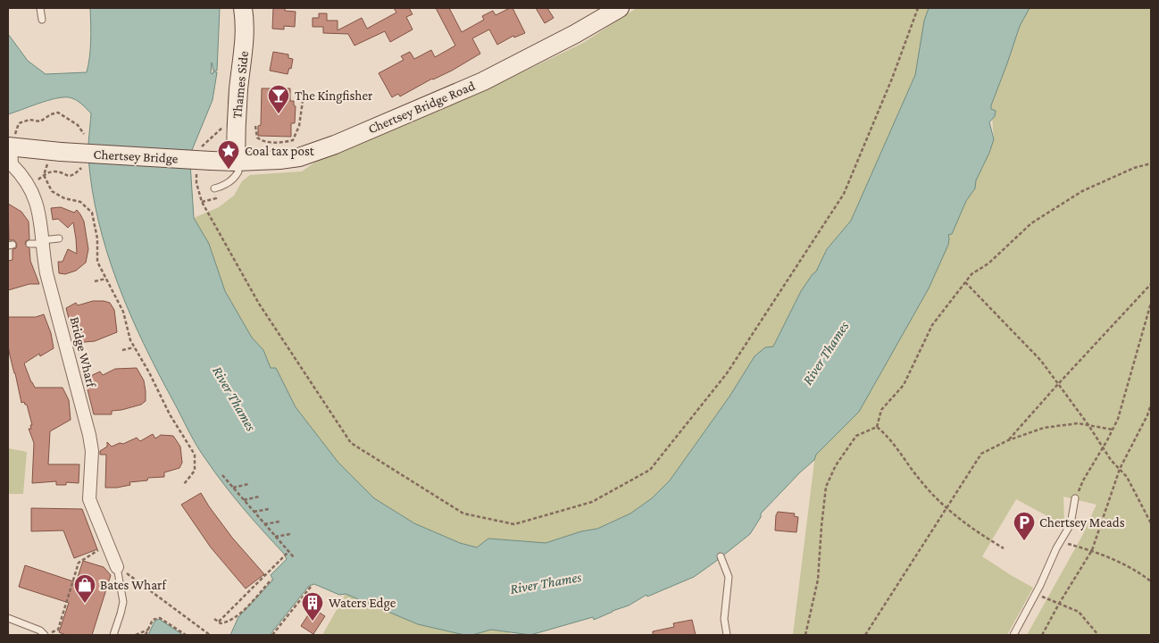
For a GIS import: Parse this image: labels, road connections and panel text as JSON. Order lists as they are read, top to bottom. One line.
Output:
{"streets":{"main road":["Thames Side","Chertsey Bridge Road","Chertsey Bridge"],"street":["Bridge Wharf"]},"crossings":[["Thames Side","Chertsey Bridge Road"],["Chertsey Bridge Road","Chertsey Bridge"],["Chertsey Bridge","Bridge Wharf"]],"water":["River Thames"],"places":{"bar":["The Kingfisher"],"place":["Coal tax post"],"parking":["Chertsey Meads"],"shop":["Bates Wharf"],"building":["Waters Edge"]}}
